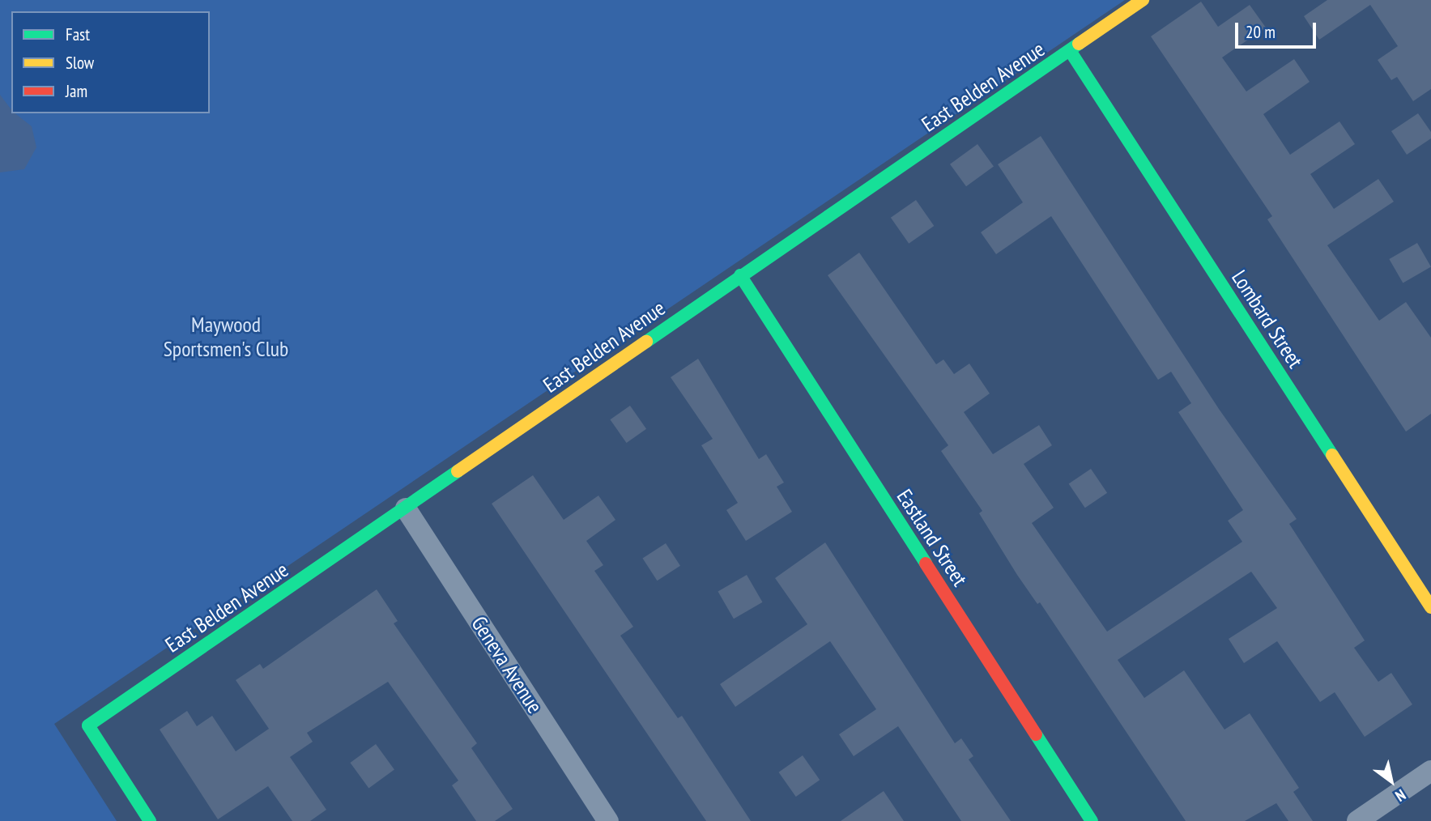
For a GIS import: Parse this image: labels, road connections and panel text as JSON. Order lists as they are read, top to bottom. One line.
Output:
{"streets":{"street":["East Belden Avenue","Lombard Street","Eastland Street","Geneva Avenue"]},"crossings":[["East Belden Avenue","Lombard Street"],["East Belden Avenue","Eastland Street"],["East Belden Avenue","Geneva Avenue"]],"parks":["Maywood Sportsmen's Club"],"legend":["Fast","Slow","Jam"],"scale_bar":"20 m","north":"bottom right"}
